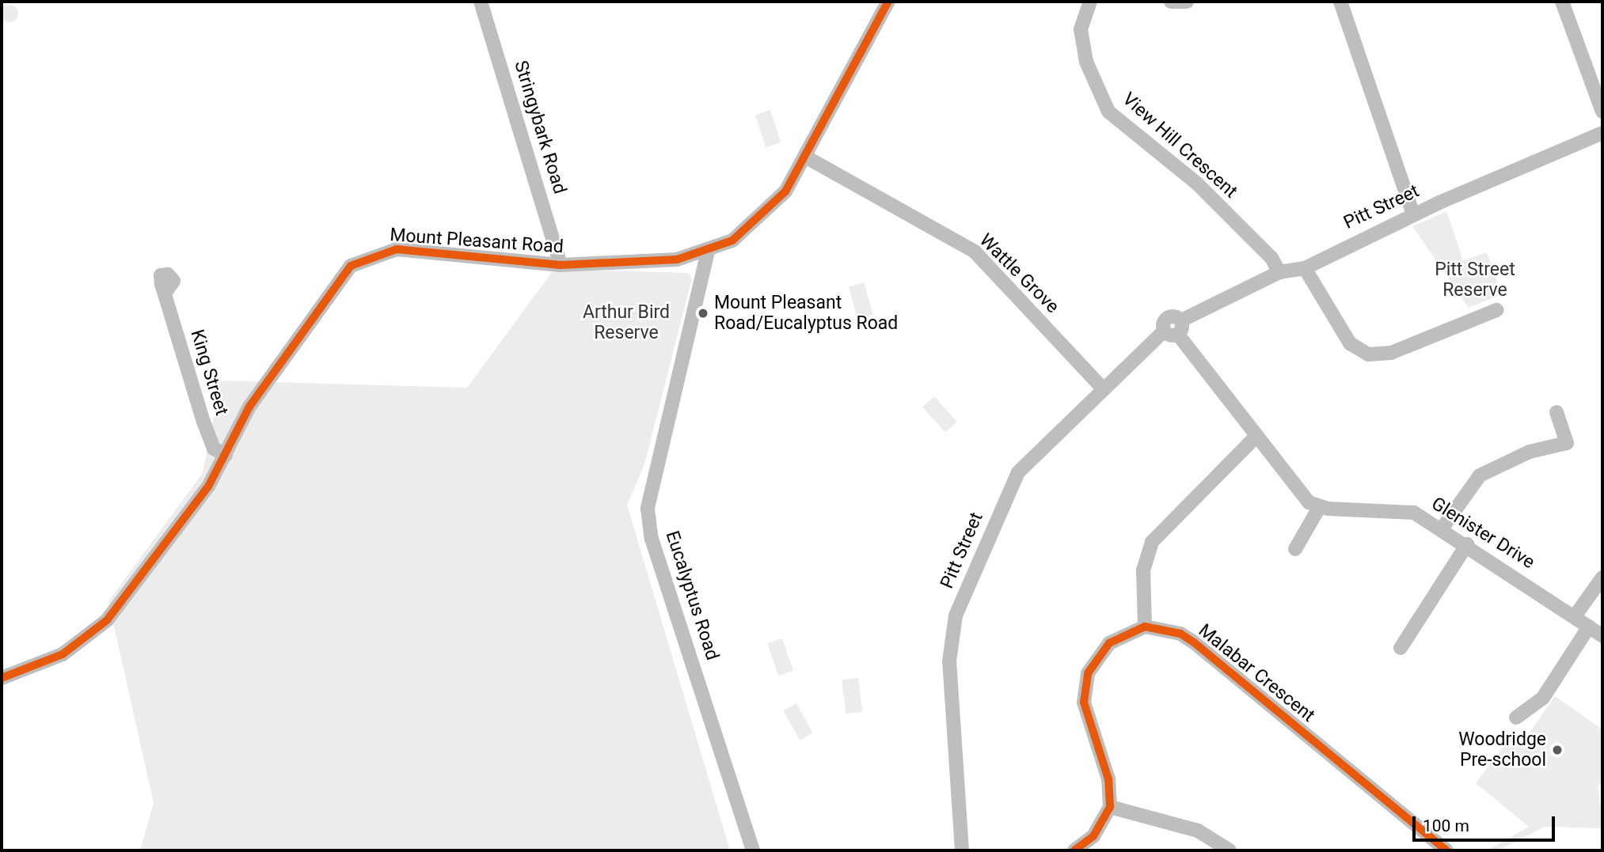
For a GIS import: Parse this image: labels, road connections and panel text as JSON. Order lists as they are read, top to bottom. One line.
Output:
{"streets":{"street":["Stringybark Road","View Hill Crescent","Pitt Street","Mount Pleasant Road","Wattle Grove","King Street","Glenister Drive","Eucalyptus Road","Malabar Crescent"]},"crossings":[["Stringybark Road","Mount Pleasant Road"],["View Hill Crescent","Pitt Street"],["Pitt Street","Wattle Grove"],["Mount Pleasant Road","Wattle Grove"],["Mount Pleasant Road","King Street"],["Mount Pleasant Road","Eucalyptus Road"]],"parks":["Pitt Street Reserve","Arthur Bird Reserve"],"places":["Mount Pleasant Road/Eucalyptus Road","Woodridge Pre-school"],"scale_bar":"100 m"}
